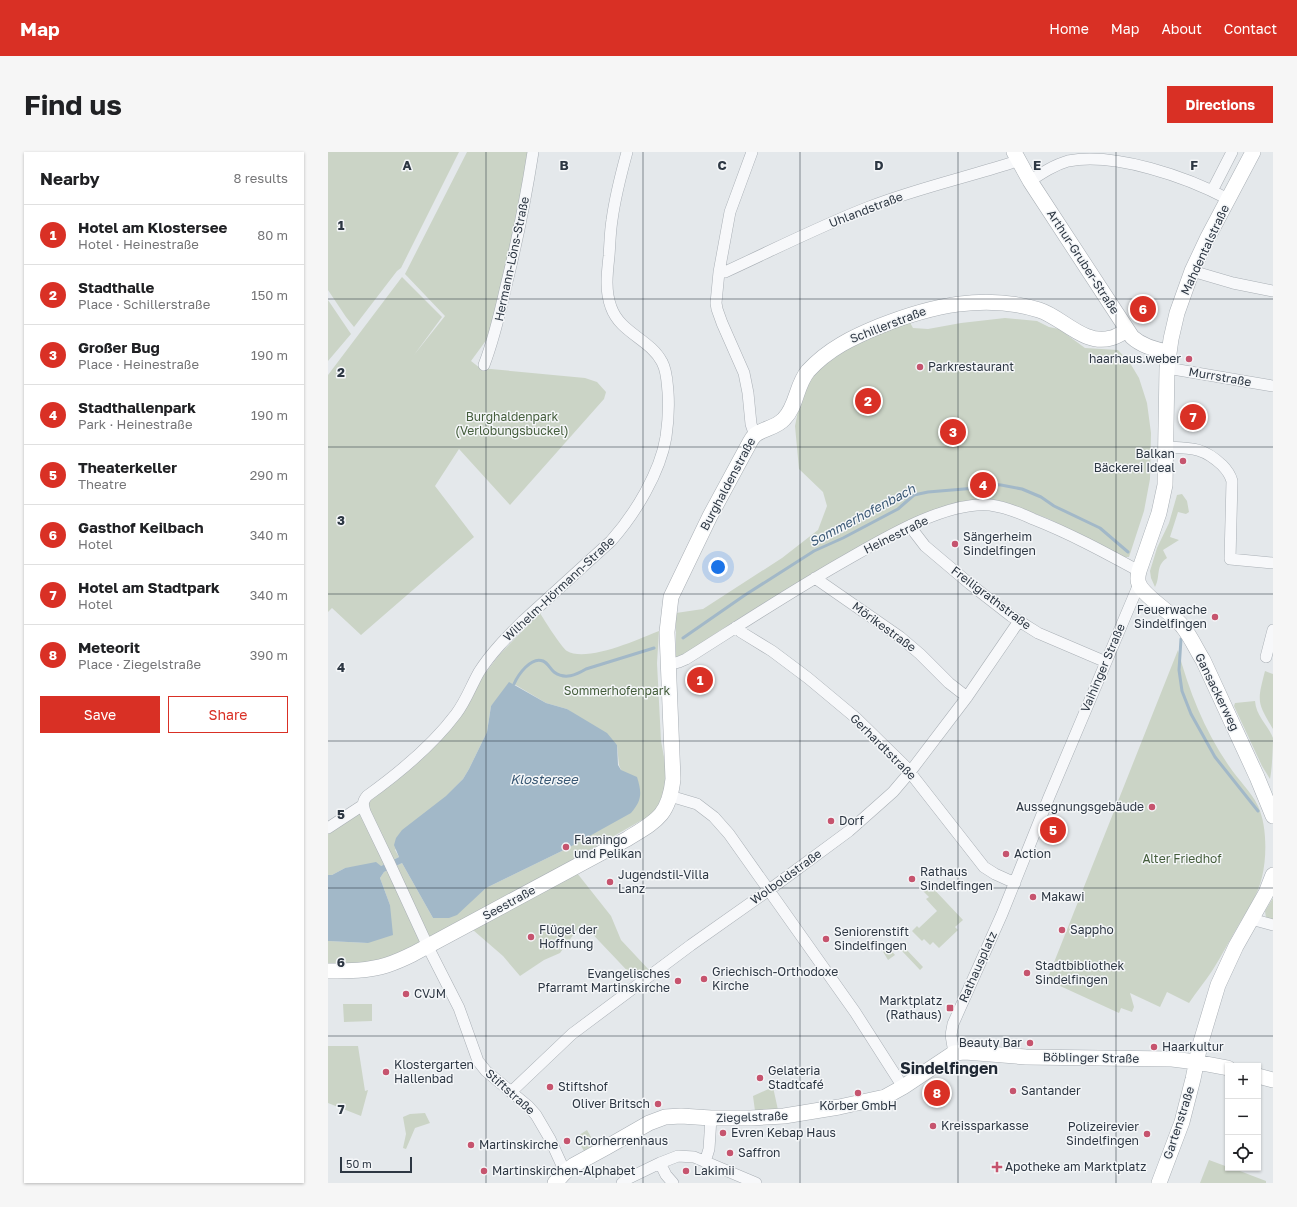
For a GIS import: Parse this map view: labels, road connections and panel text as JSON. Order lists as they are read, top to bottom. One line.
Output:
{"streets":{"main road":["Mahdentalstraße","Arthur-Gruber-Straße","Schillerstraße","Burghaldenstraße","Vaihinger Straße","Gansackerweg","Seestraße","Böblinger Straße","Ziegelstraße","Gartenstraße"],"street":["Uhlandstraße","Hermann-Löns-Straße","Murrstraße","Heinestraße","Wilhelm-Hörmann-Straße","Freiligrathstraße","Mörikestraße","Gerhardtstraße","Wolboldstraße","Rathausplatz","Stiftstraße"]},"crossings":[["Uhlandstraße","Arthur-Gruber-Straße"],["Uhlandstraße","Burghaldenstraße"],["Mahdentalstraße","Arthur-Gruber-Straße"],["Mahdentalstraße","Vaihinger Straße"],["Arthur-Gruber-Straße","Schillerstraße"],["Arthur-Gruber-Straße","Vaihinger Straße"],["Schillerstraße","Burghaldenstraße"],["Murrstraße","Vaihinger Straße"],["Burghaldenstraße","Heinestraße"],["Burghaldenstraße","Seestraße"],["Heinestraße","Freiligrathstraße"],["Heinestraße","Mörikestraße"],["Heinestraße","Vaihinger Straße"],["Heinestraße","Gansackerweg"],["Heinestraße","Gerhardtstraße"],["Freiligrathstraße","Vaihinger Straße"],["Freiligrathstraße","Wolboldstraße"],["Mörikestraße","Wolboldstraße"],["Vaihinger Straße","Gansackerweg"],["Vaihinger Straße","Gerhardtstraße"],["Vaihinger Straße","Rathausplatz"],["Gerhardtstraße","Wolboldstraße"],["Gerhardtstraße","Rathausplatz"],["Wolboldstraße","Stiftstraße"],["Seestraße","Stiftstraße"],["Rathausplatz","Böblinger Straße"],["Rathausplatz","Ziegelstraße"],["Böblinger Straße","Ziegelstraße"],["Böblinger Straße","Gartenstraße"],["Stiftstraße","Ziegelstraße"]],"districts":["Sindelfingen"],"water":["Sommerhofenbach","Klostersee"],"parks":["Burghaldenpark (Verlobungsbuckel)","Sommerhofenpark","Alter Friedhof"],"places":{"other":["haarhaus.weber","Parkrestaurant","Balkan Bäckerei Ideal","Sängerheim Sindelfingen","Feuerwache Sindelfingen","Aussegnungsgebäude","Dorf","Flamingo und Pelikan","Action","Rathaus Sindelfingen","Jugendstil-Villa Lanz","Makawi","Sappho","Flügel der Hoffnung","Seniorenstift Sindelfingen","Stadtbibliothek Sindelfingen","Griechisch-Orthodoxe Kirche","Evangelisches Pfarramt Martinskirche","CVJM","Beauty Bar","Haarkultur","Klostergarten Hallenbad","Gelateria Stadtcafé","Stiftshof","Santander","Körber GmbH","Oliver Britsch","Kreissparkasse","Evren Kebap Haus","Polizeirevier Sindelfingen","Chorherrenhaus","Martinskirche","Saffron","Martinskirchen-Alphabet","Lakimii"],"transit":["Marktplatz (Rathaus)"],"health":["Apotheke am Marktplatz"]},"scale_bar":"50 m","page":{"header":"Map","nav":["Home","Map","About","Contact"],"buttons":["Directions",["Save","Share"]],"title":"Find us","heading":["Nearby","8 results"],"list":[{"mark":"1","name":"Hotel am Klostersee","note":"Hotel · Heinestraße","value":"80 m"},{"mark":"2","name":"Stadthalle","note":"Place · Schillerstraße","value":"150 m"},{"mark":"3","name":"Großer Bug","note":"Place · Heinestraße","value":"190 m"},{"mark":"4","name":"Stadthallenpark","note":"Park · Heinestraße","value":"190 m"},{"mark":"5","name":"Theaterkeller","note":"Theatre","value":"290 m"},{"mark":"6","name":"Gasthof Keilbach","note":"Hotel","value":"340 m"},{"mark":"7","name":"Hotel am Stadtpark","note":"Hotel","value":"340 m"},{"mark":"8","name":"Meteorit","note":"Place · Ziegelstraße","value":"390 m"}],"pins":["6","2","7","3","4","1","5","8"],"map_buttons":["+","−"],"scale":"50 m"},"grid":{"columns":["A","B","C","D","E","F"],"rows":["1","2","3","4","5","6","7"]}}
